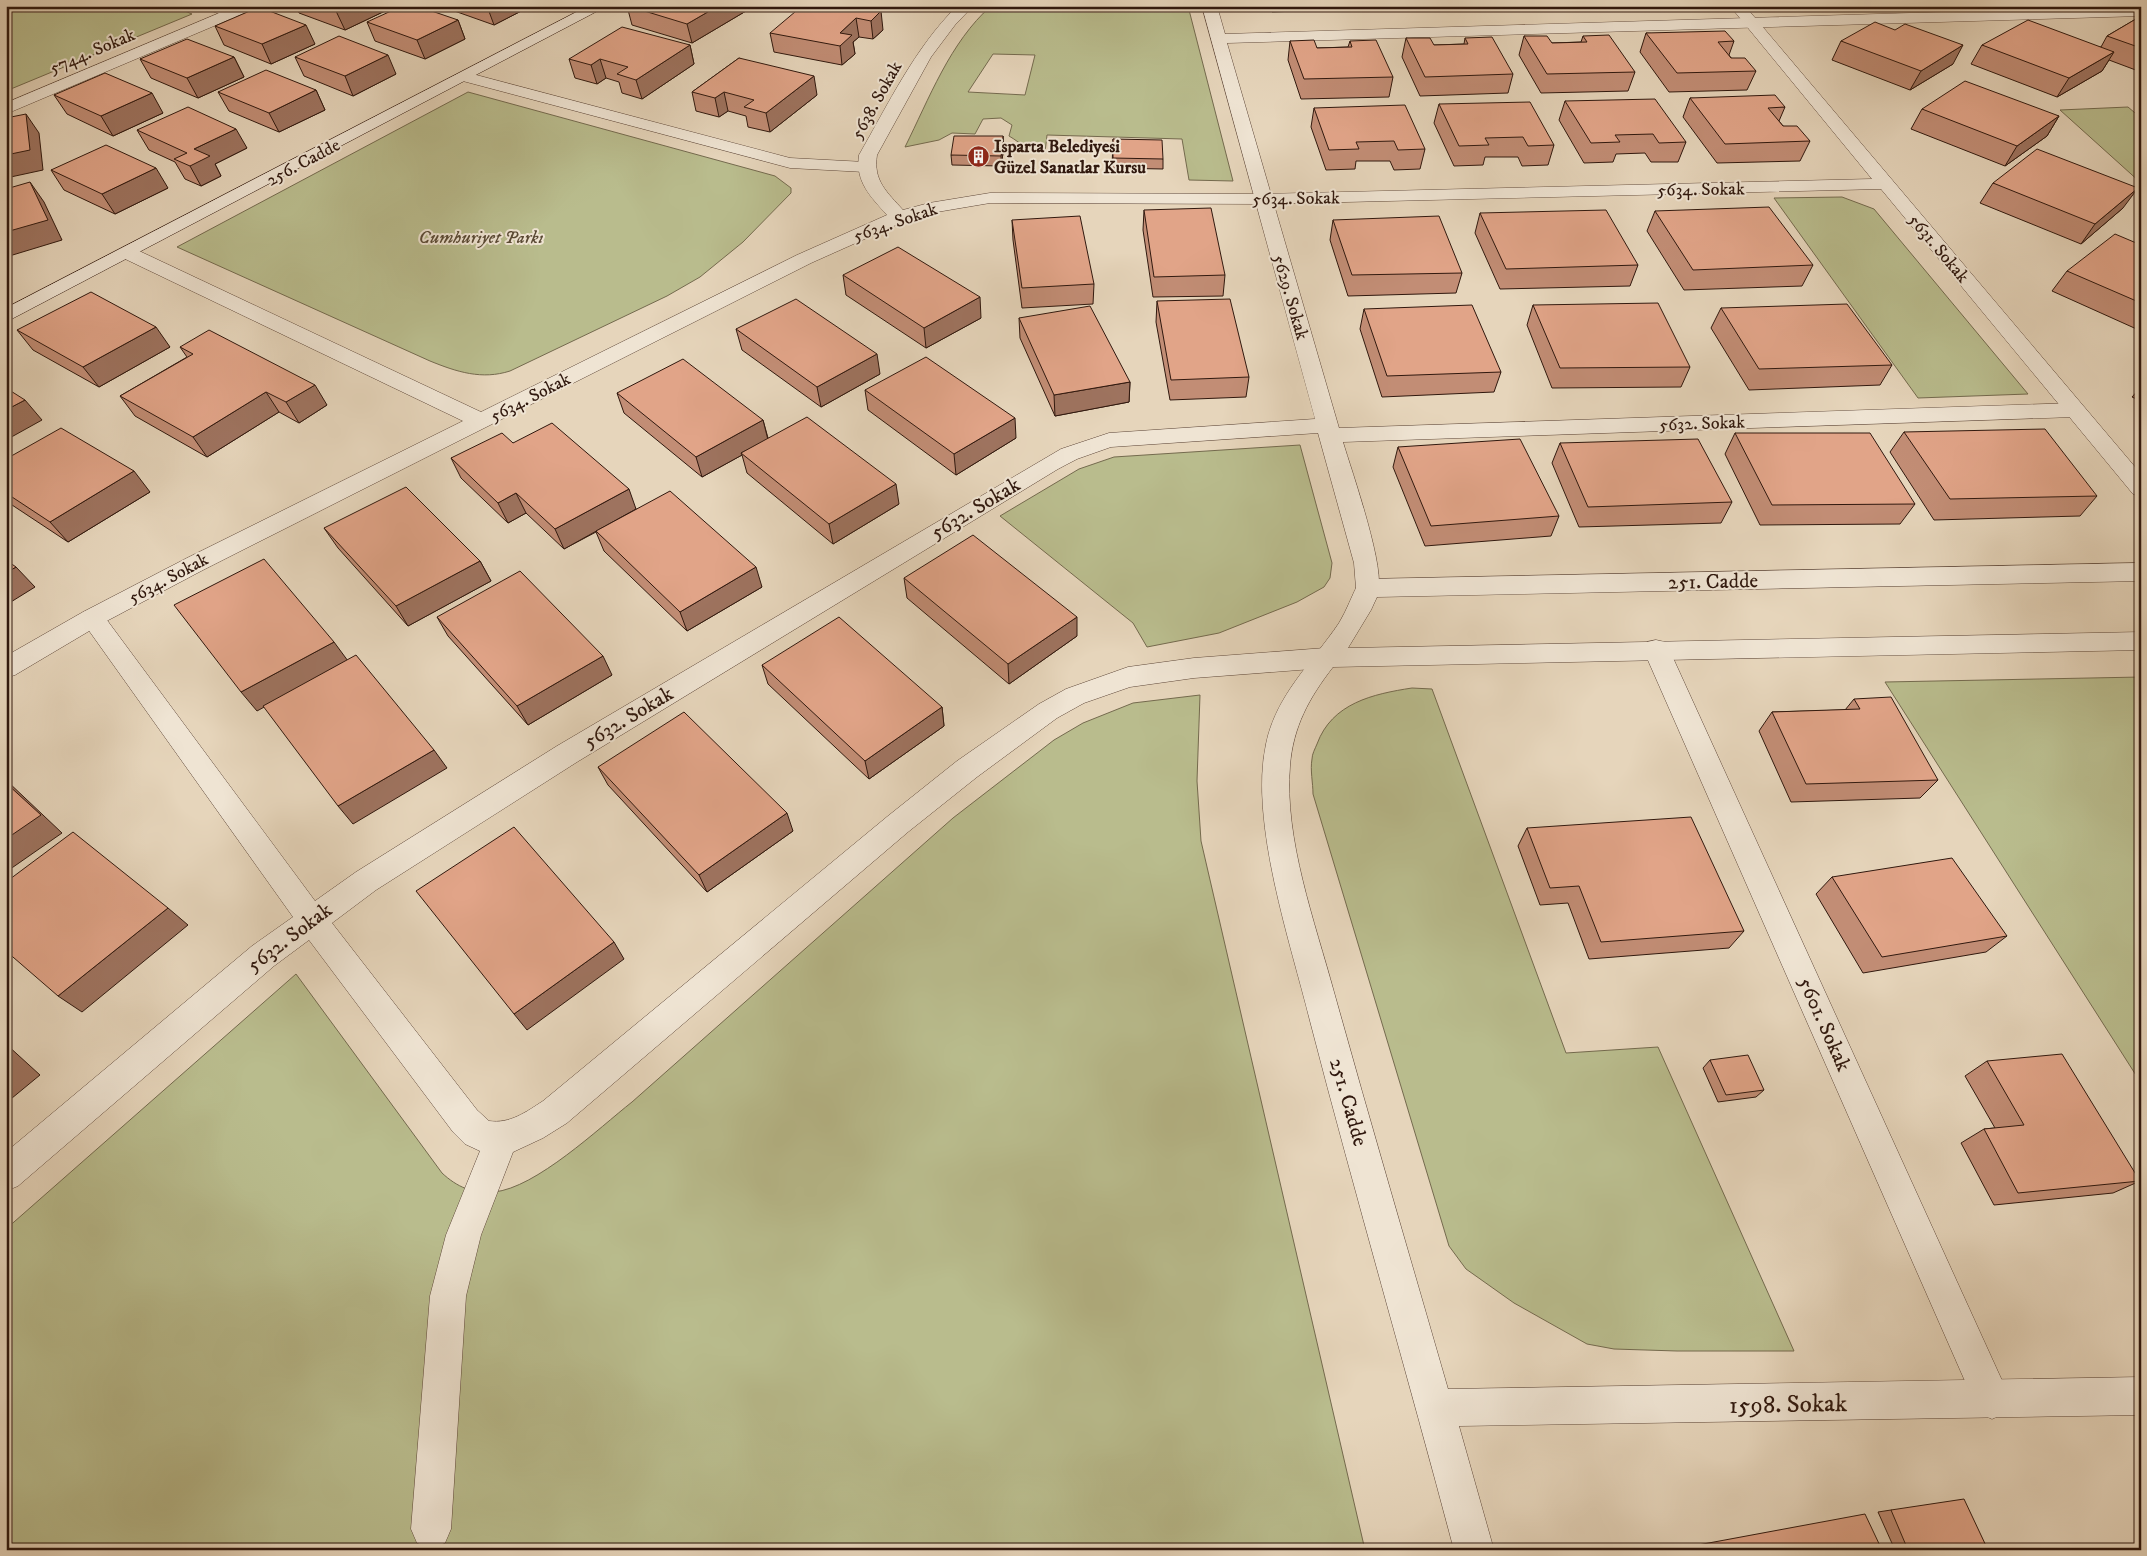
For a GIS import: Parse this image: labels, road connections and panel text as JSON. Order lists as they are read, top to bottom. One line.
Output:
{"streets":{"street":["5744. Sokak","5638. Sokak","256. Cadde","5634. Sokak","5631. Sokak","5629. Sokak","5632. Sokak","251. Cadde","5601. Sokak","1598. Sokak"]},"crossings":[["5638. Sokak","5634. Sokak"],["5634. Sokak","5631. Sokak"],["5634. Sokak","5629. Sokak"],["5631. Sokak","5632. Sokak"],["5629. Sokak","5632. Sokak"],["5629. Sokak","251. Cadde"],["251. Cadde","1598. Sokak"],["5601. Sokak","1598. Sokak"]],"parks":["Cumhuriyet Parkı"],"places":{"building":["Isparta Belediyesi Güzel Sanatlar Kursu"]}}
